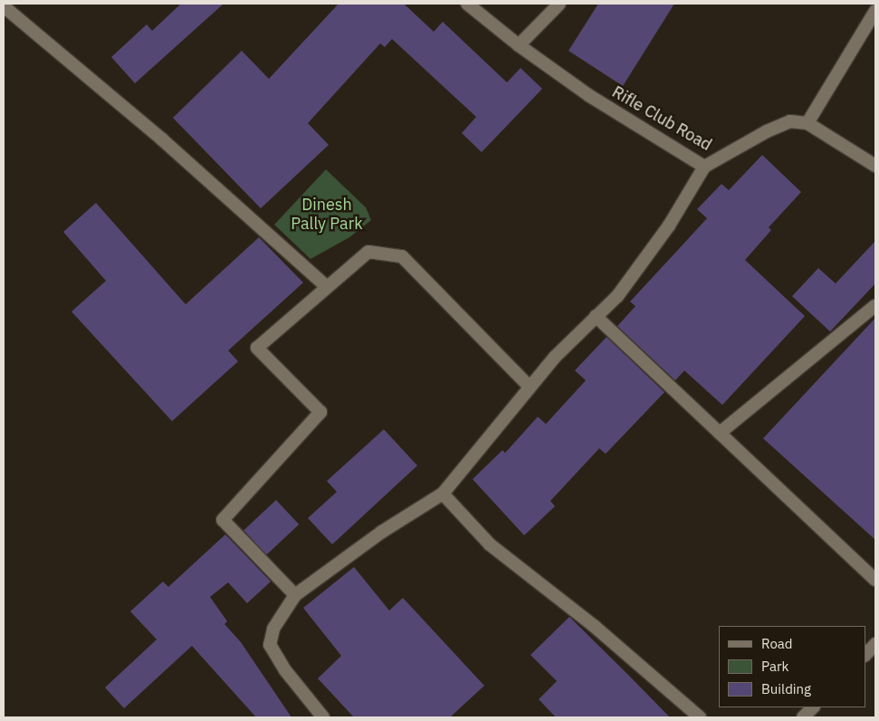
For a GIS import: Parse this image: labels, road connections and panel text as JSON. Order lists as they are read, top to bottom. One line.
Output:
{"streets":{"street":["Rifle Club Road"]},"parks":["Dinesh Pally Park"],"legend":["Road","Park","Building"]}
